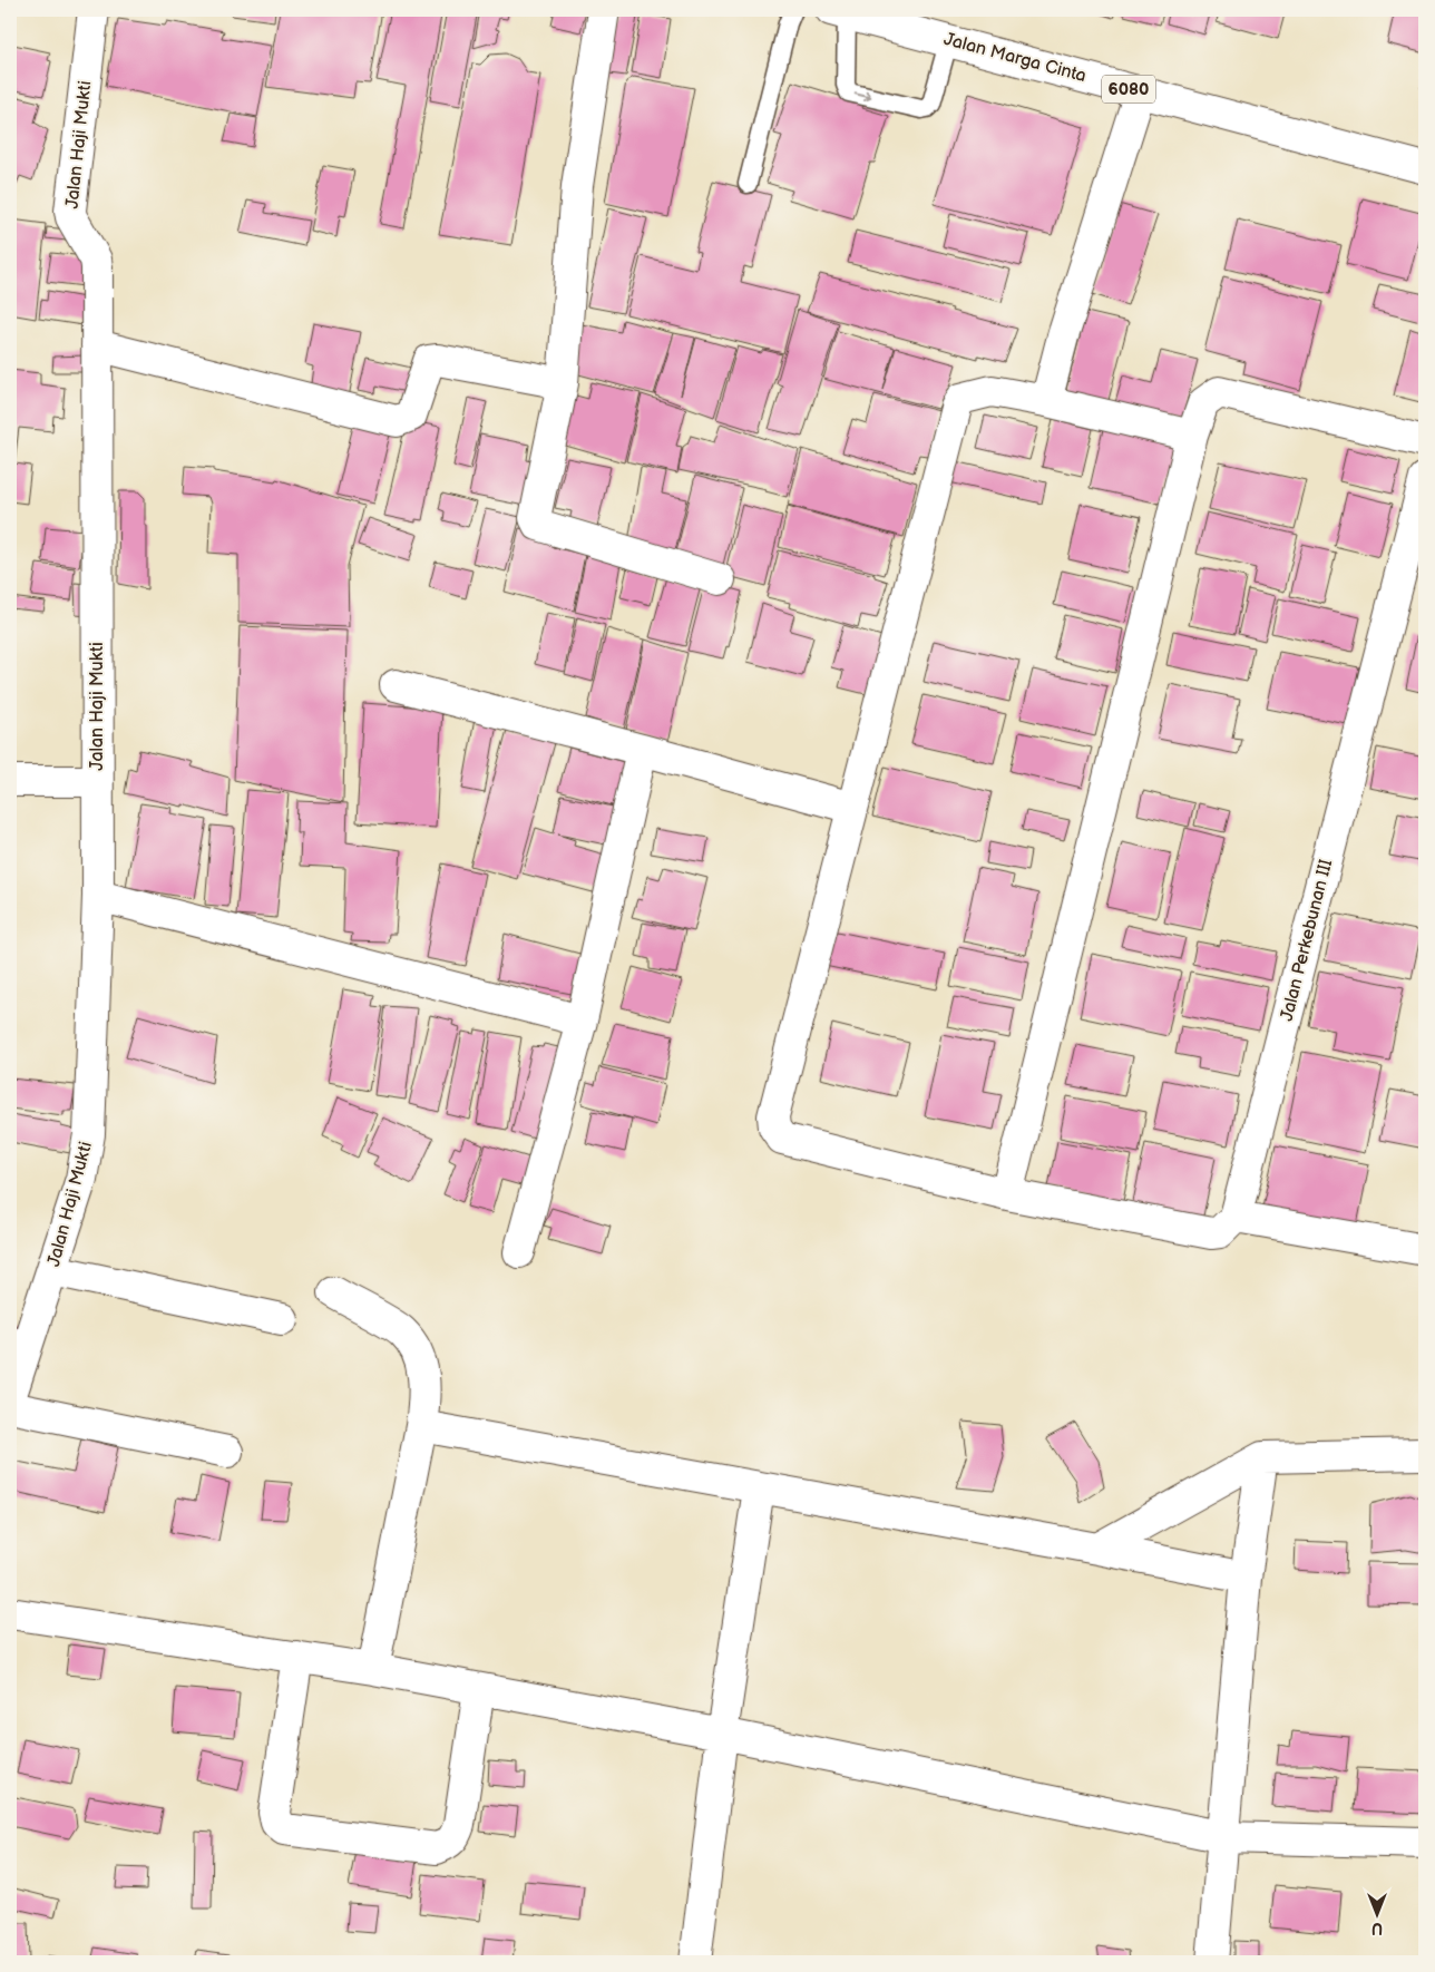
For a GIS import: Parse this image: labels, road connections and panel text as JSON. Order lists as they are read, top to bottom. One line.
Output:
{"streets":{"street":["Jalan Marga Cinta","6080","Jalan Haji Mukti","Jalan Perkebunan III"]},"north":"bottom"}
